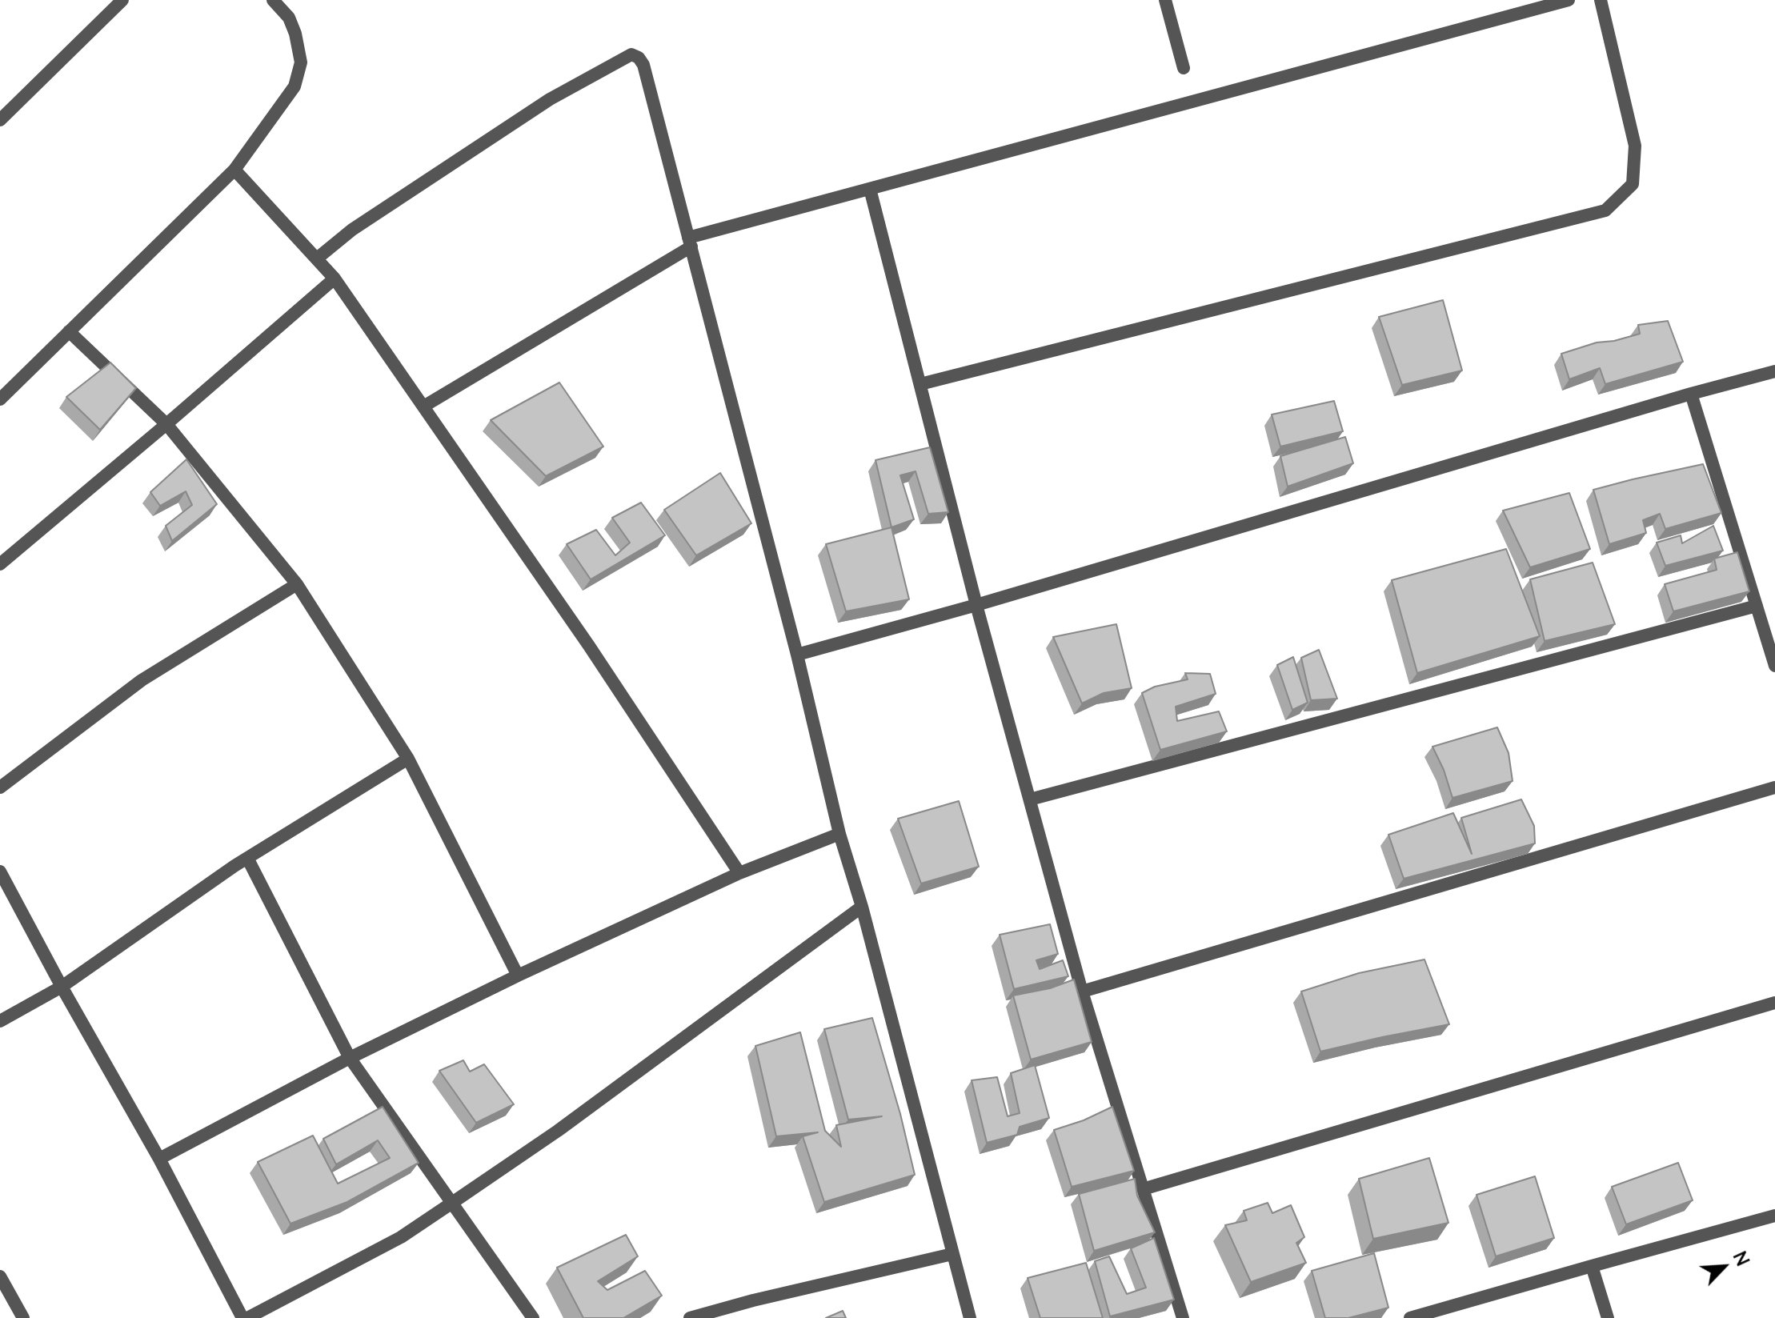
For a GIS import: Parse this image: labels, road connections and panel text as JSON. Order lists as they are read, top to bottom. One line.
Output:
{"north":"top right"}
